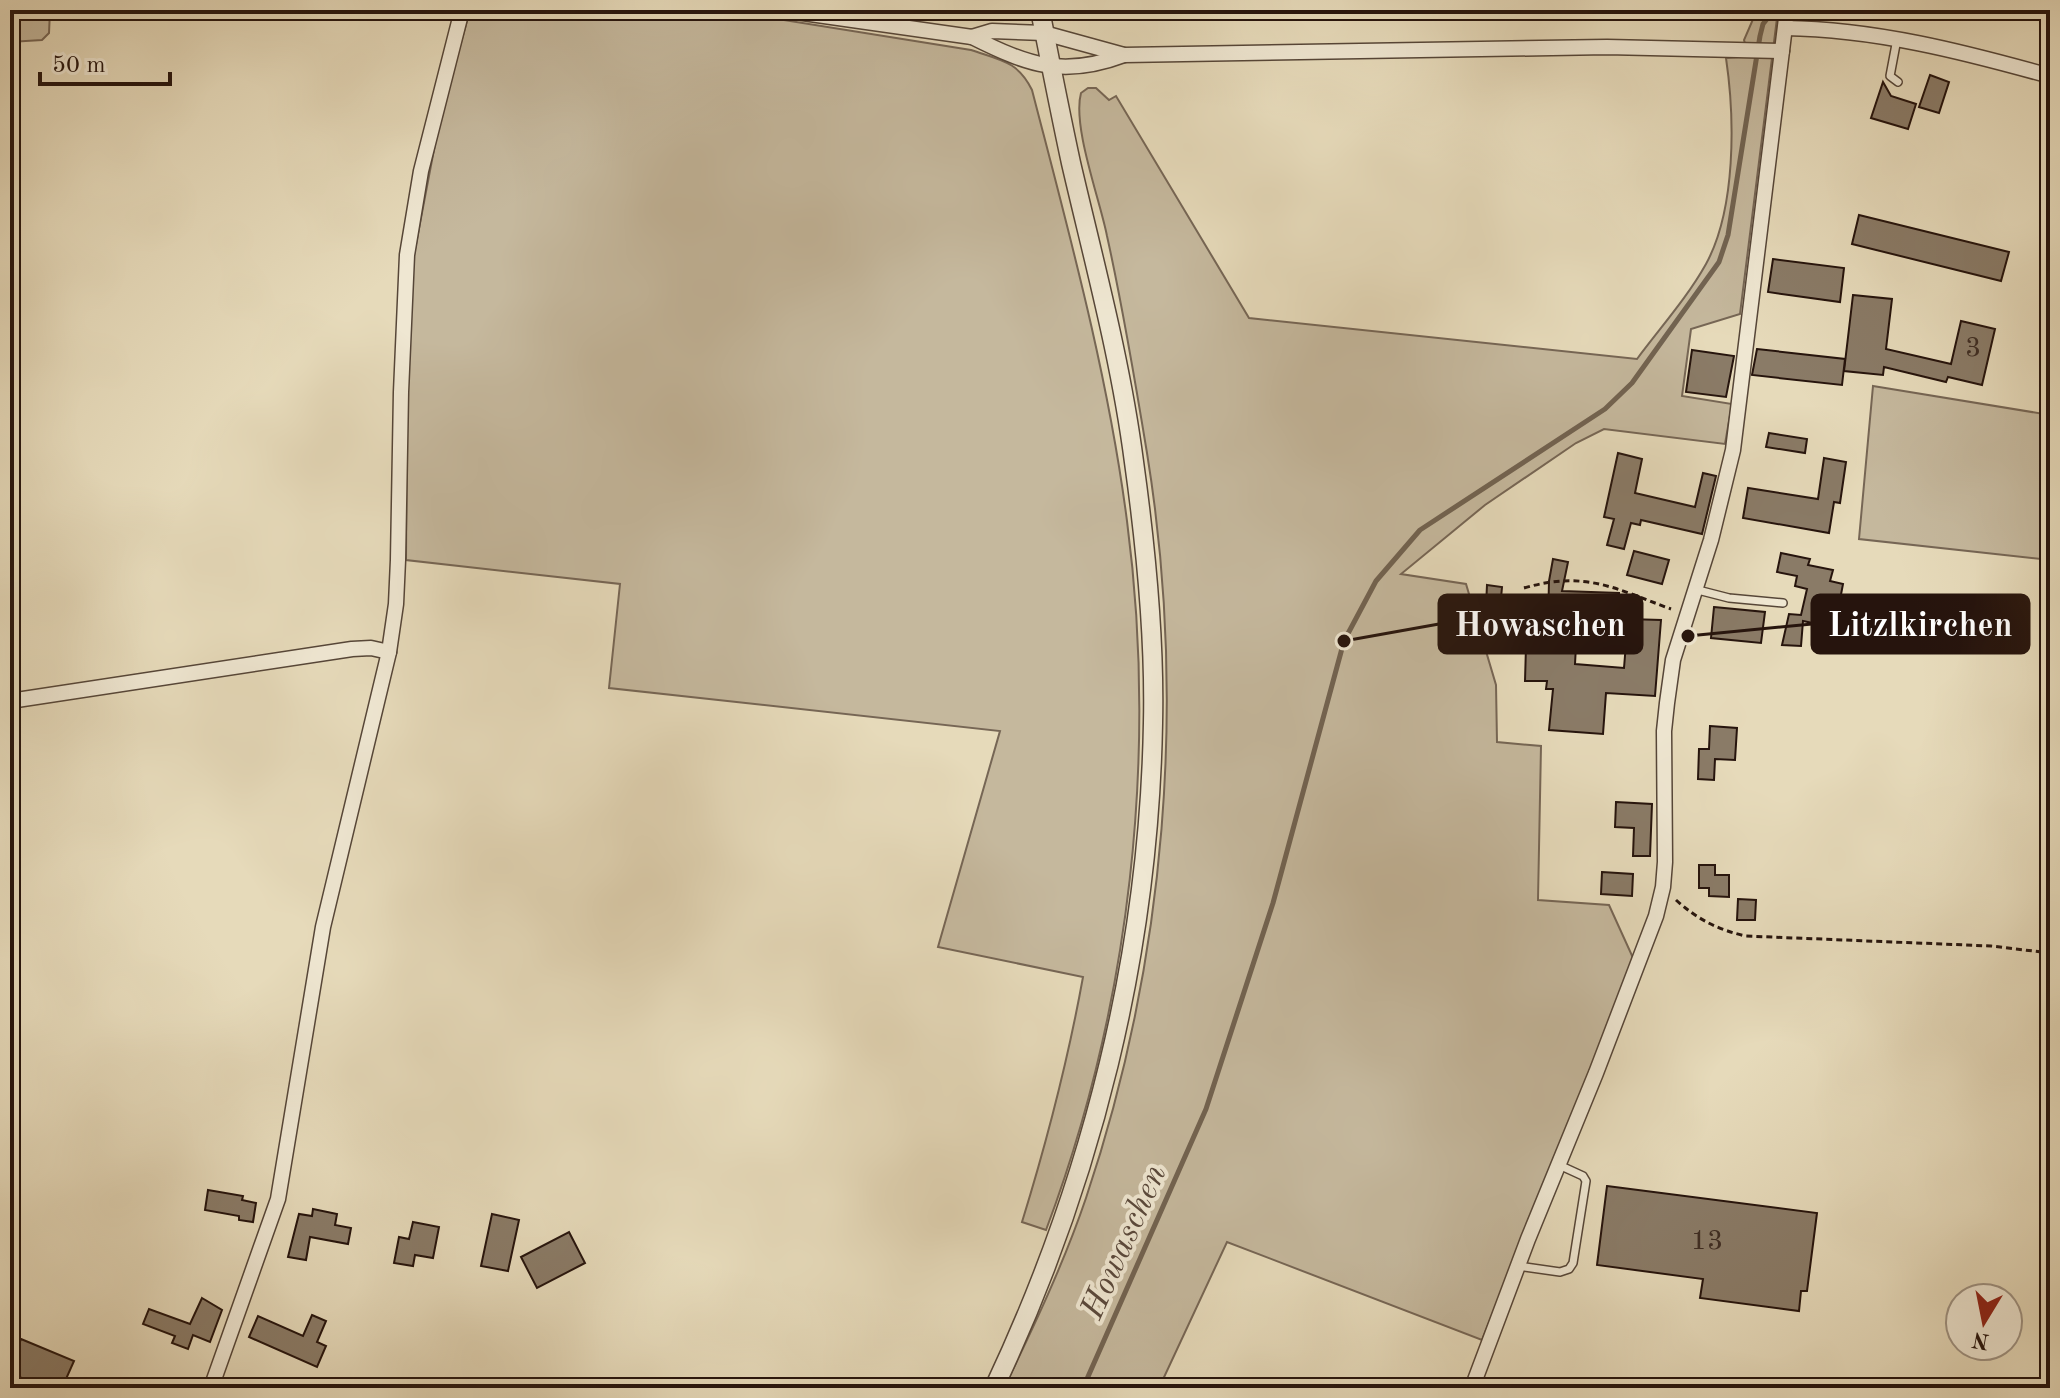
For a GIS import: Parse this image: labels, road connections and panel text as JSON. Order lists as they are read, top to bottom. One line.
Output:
{"water":["Howaschen"],"places":["Litzlkirchen","Howaschen"],"house_numbers":["3","13"],"scale_bar":"50 m","north":"bottom"}
